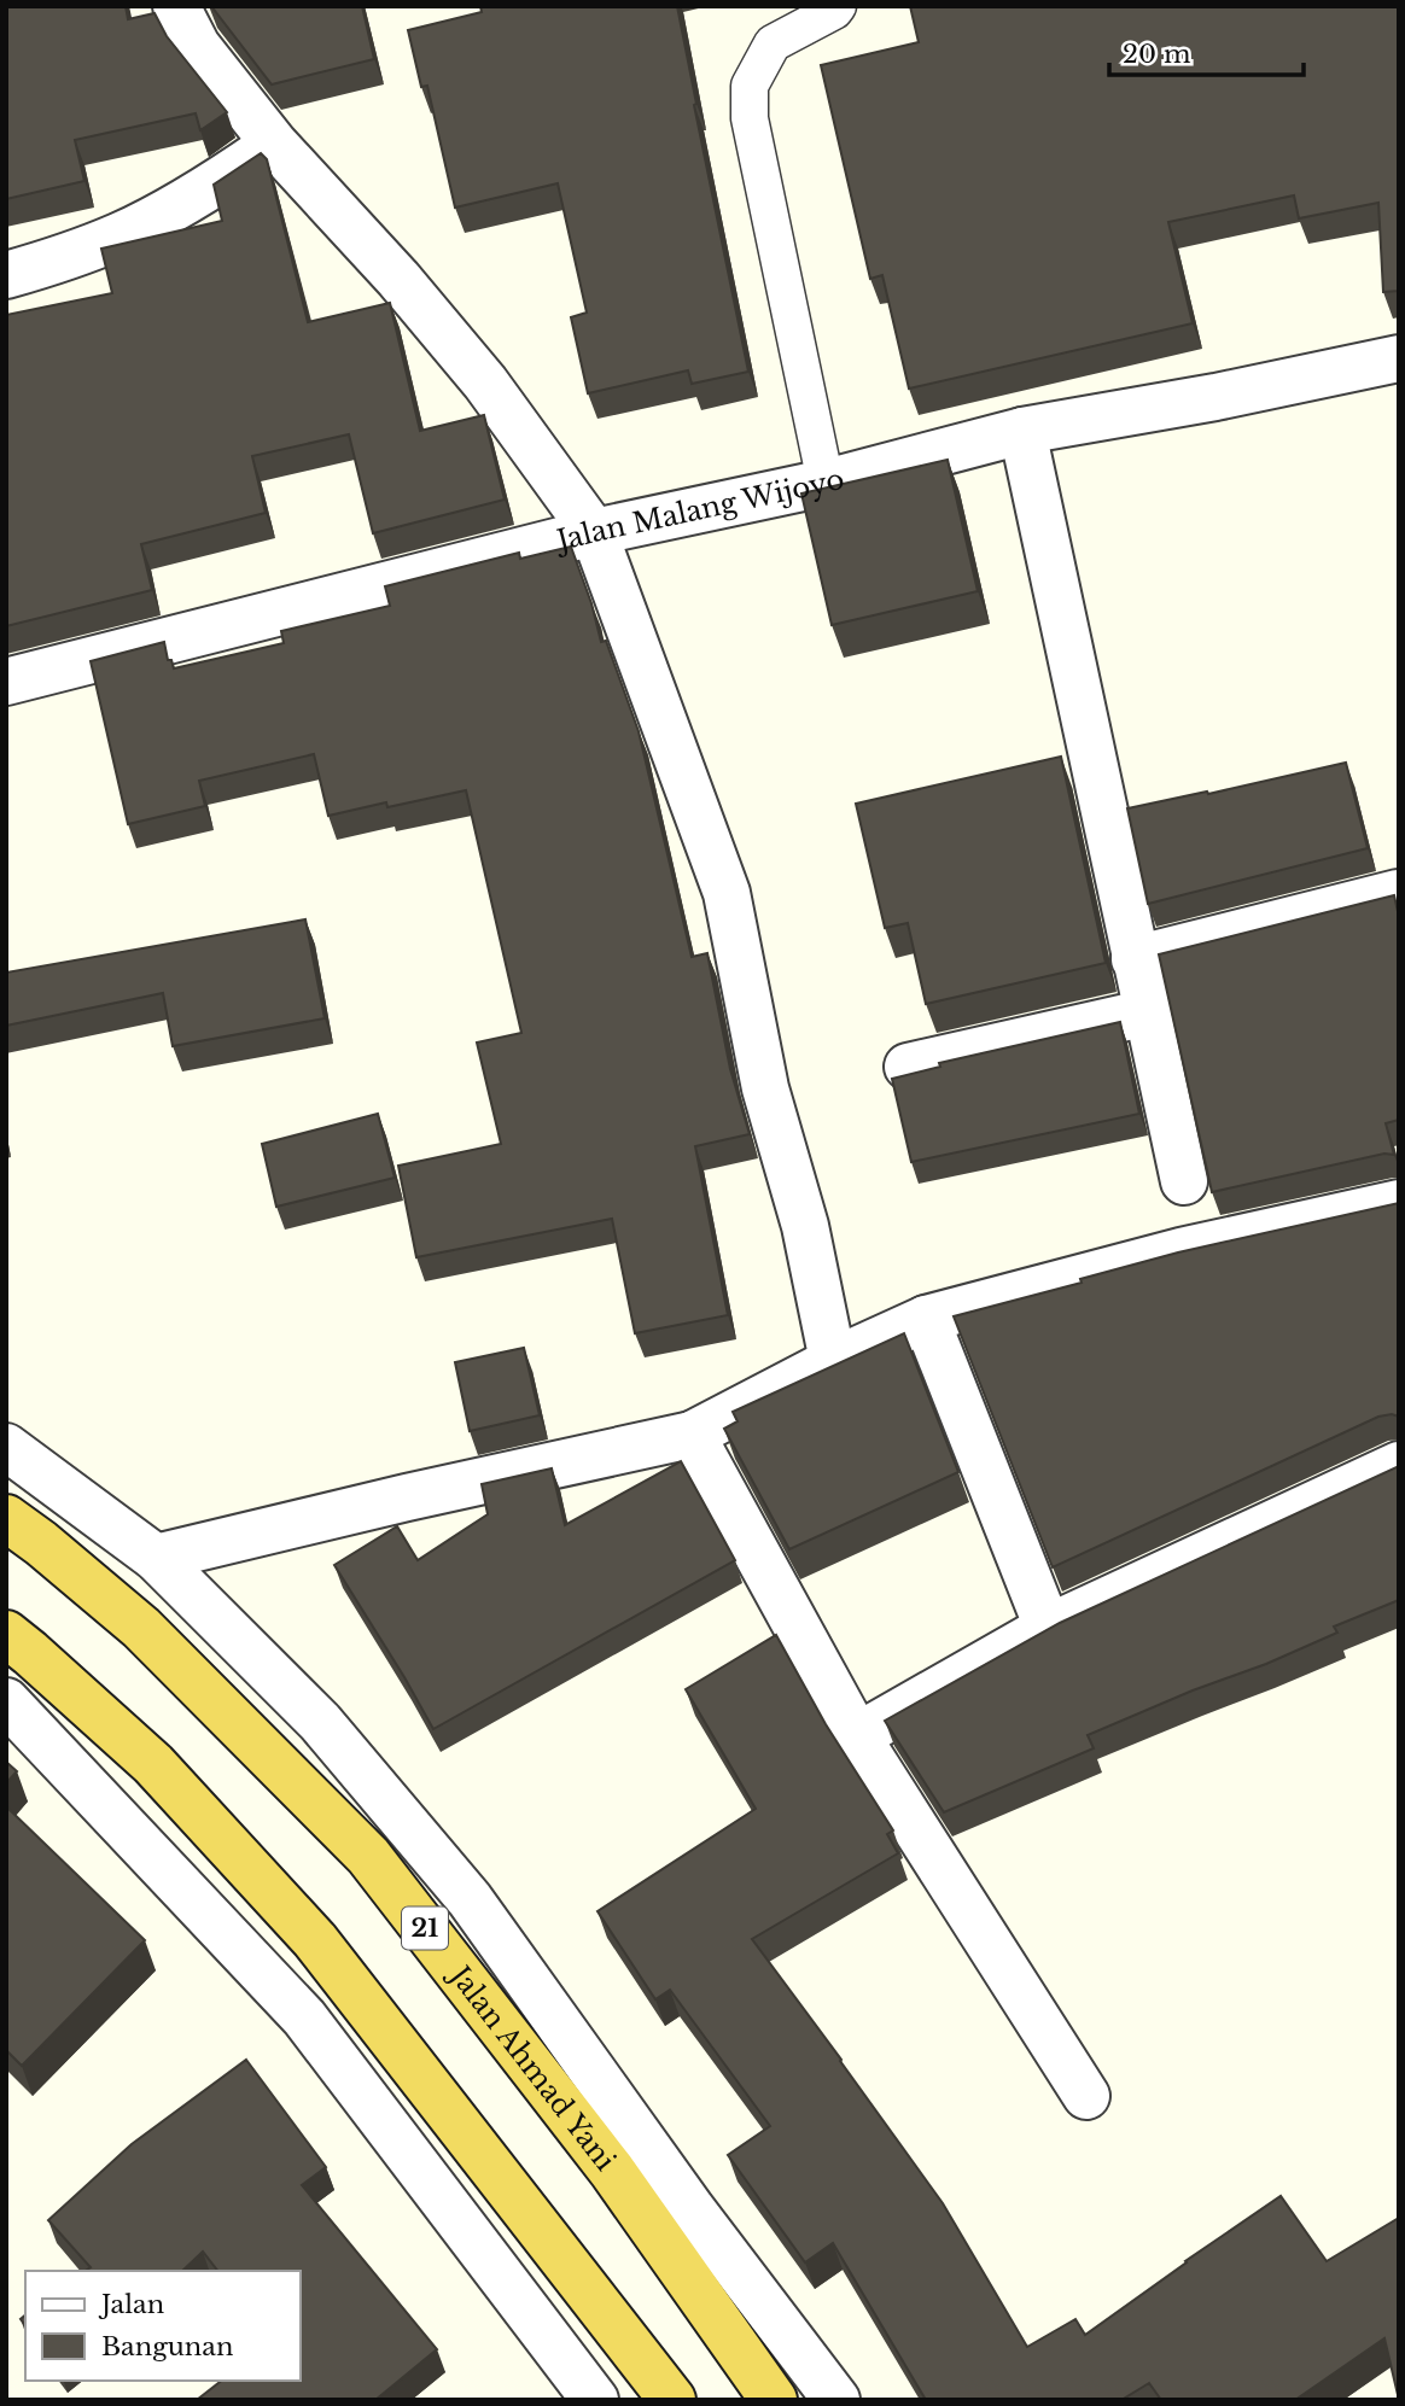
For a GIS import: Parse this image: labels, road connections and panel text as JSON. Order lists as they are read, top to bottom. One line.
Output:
{"streets":{"highway":["21","Jalan Ahmad Yani"],"street":["Jalan Malang Wijoyo"]},"legend":["Jalan","Bangunan"],"scale_bar":"20 m"}
